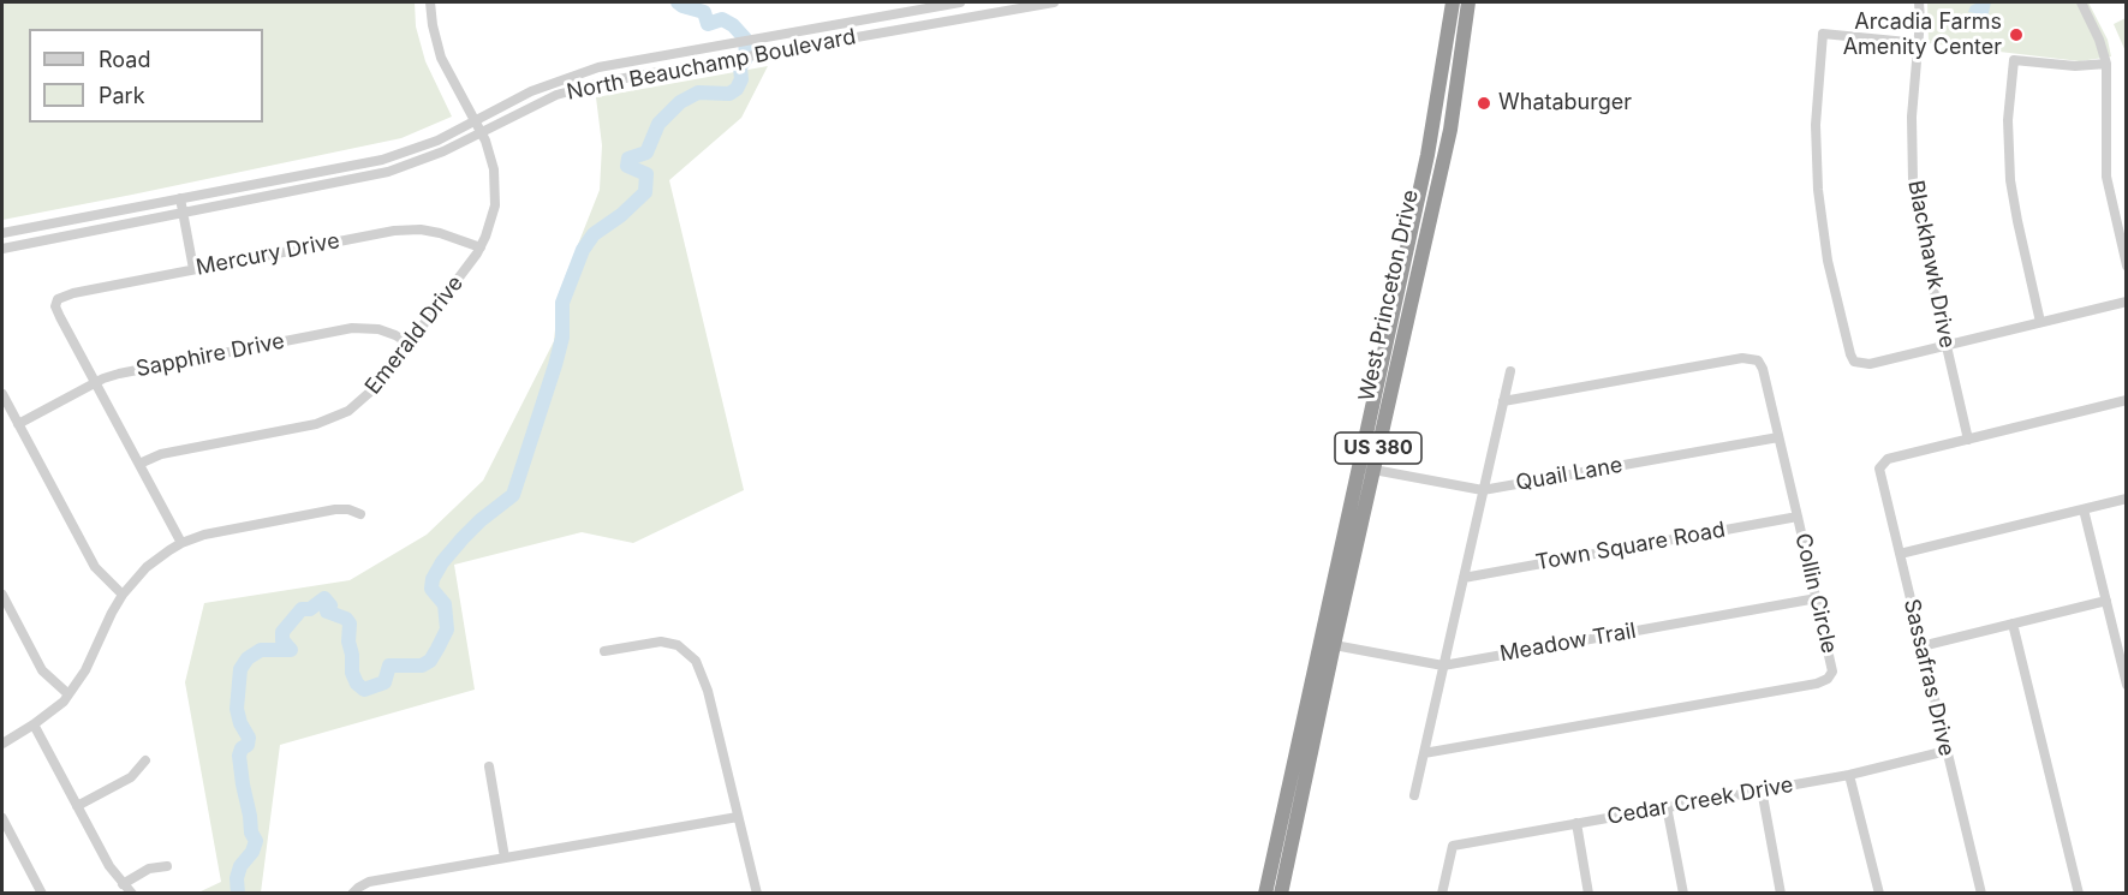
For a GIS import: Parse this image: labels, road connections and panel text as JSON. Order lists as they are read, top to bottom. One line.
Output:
{"streets":{"highway":["West Princeton Drive","US 380"],"street":["North Beauchamp Boulevard","Mercury Drive","Blackhawk Drive","Emerald Drive","Sapphire Drive","Quail Lane","Town Square Road","Collin Circle","Meadow Trail","Sassafras Drive","Cedar Creek Drive"]},"crossings":[["North Beauchamp Boulevard","Emerald Drive"],["Mercury Drive","Emerald Drive"],["Mercury Drive","Sapphire Drive"],["Blackhawk Drive","Sassafras Drive"],["West Princeton Drive","Quail Lane"],["West Princeton Drive","Meadow Trail"],["Emerald Drive","Sapphire Drive"],["Quail Lane","Collin Circle"],["Town Square Road","Collin Circle"],["Collin Circle","Meadow Trail"],["Sassafras Drive","Cedar Creek Drive"]],"places":["Arcadia Farms Amenity Center","Whataburger"],"legend":["Road","Park"]}
